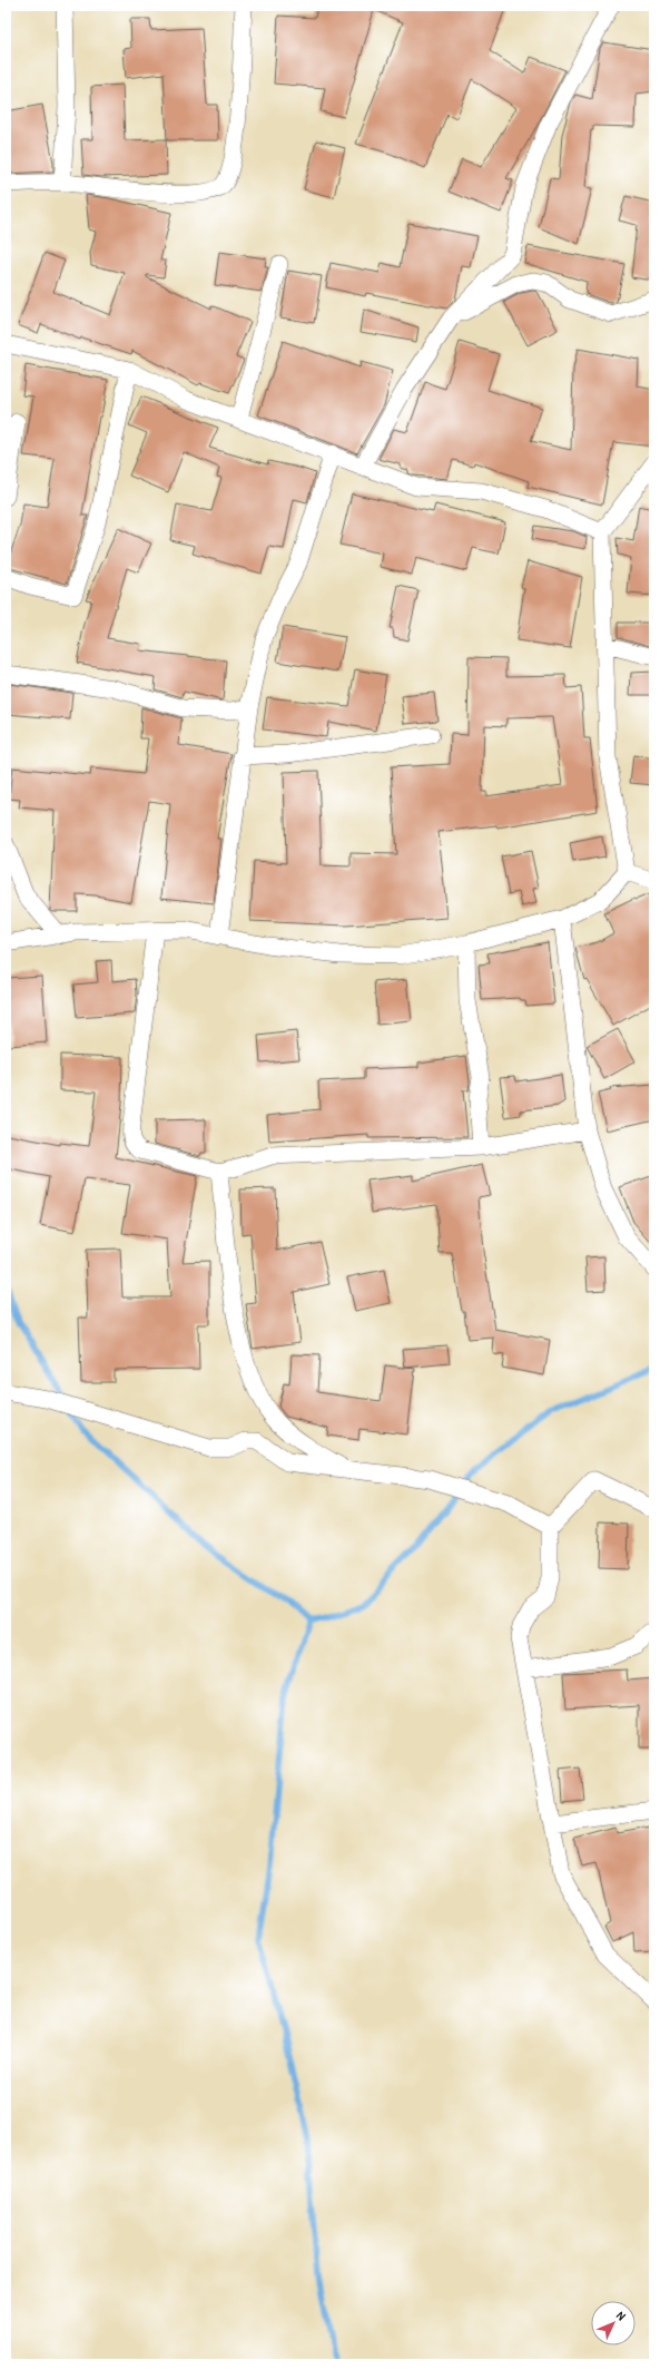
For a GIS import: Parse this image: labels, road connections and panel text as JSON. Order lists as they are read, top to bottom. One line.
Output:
{"north":"top right"}
